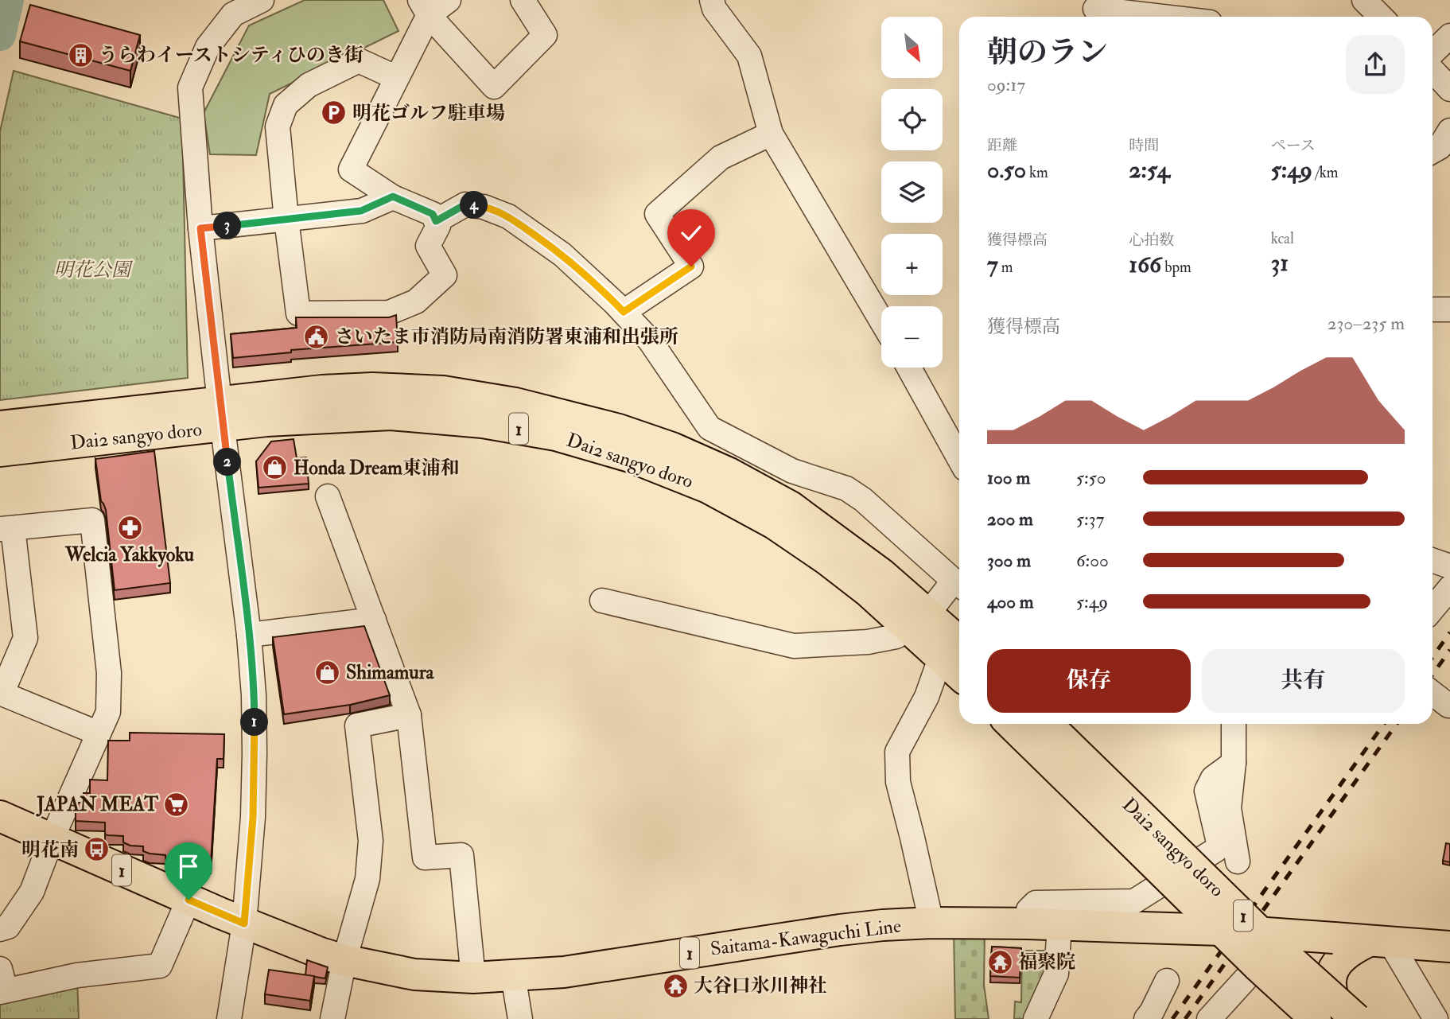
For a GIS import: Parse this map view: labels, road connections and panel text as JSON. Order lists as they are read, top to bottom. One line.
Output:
{"streets":{"main road":["1","Dai2 sangyo doro","Saitama-Kawaguchi Line"]},"crossings":[["1","Dai2 sangyo doro"],["1","Saitama-Kawaguchi Line"],["Dai2 sangyo doro","Saitama-Kawaguchi Line"]],"parks":["明花公園"],"places":{"building":["うらわイーストシティひのき街"],"parking":["明花ゴルフ駐車場"],"public building":["さいたま市消防局南消防署東浦和出張所"],"shop":["Honda Dream東浦和","Shimamura"],"pharmacy":["Welcia Yakkyoku"],"supermarket":["JAPAN MEAT"],"bus stop":["明花南"],"temple":["福聚院","大谷口氷川神社"]},"north":"bottom right","page":{"map_buttons":["+","−"],"heading":["朝のラン","09:17"],"stats":[["距離","0.50 km"],["時間","2:54"],["ペース","5:49 /km"],["獲得標高","7 m"],["心拍数","166 bpm"],["kcal","31"]],"pins":["4","3","2","1"],"chart":["獲得標高","230–235 m"],"list":[{"name":"100 m","note":"5:50"},{"name":"200 m","note":"5:37"},{"name":"300 m","note":"6:00"},{"name":"400 m","note":"5:49"}],"buttons":["保存","共有"]}}
